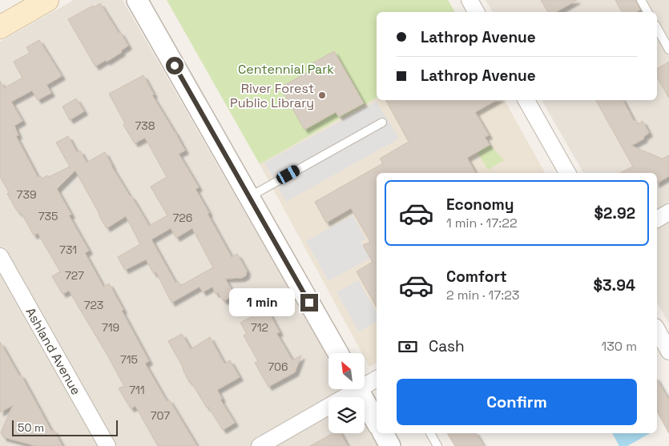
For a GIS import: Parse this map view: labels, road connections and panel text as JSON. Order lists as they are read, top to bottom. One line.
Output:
{"streets":{"street":["Ashland Avenue"]},"parks":["Centennial Park"],"places":["River Forest Public Library"],"house_numbers":["738","739","735","726","731","727","723","719","712","715","706","711","707"],"scale_bar":"50 m","north":"top left","page":{"banner":["Lathrop Avenue","Lathrop Avenue"],"list":[{"name":"Economy","note":"1 min · 17:22","value":"$2.92"},{"name":"Comfort","note":"2 min · 17:23","value":"$3.94"}],"bubble":"1 min","pay":["Cash","130 m"],"buttons":"Confirm","scale":"50 m"}}
